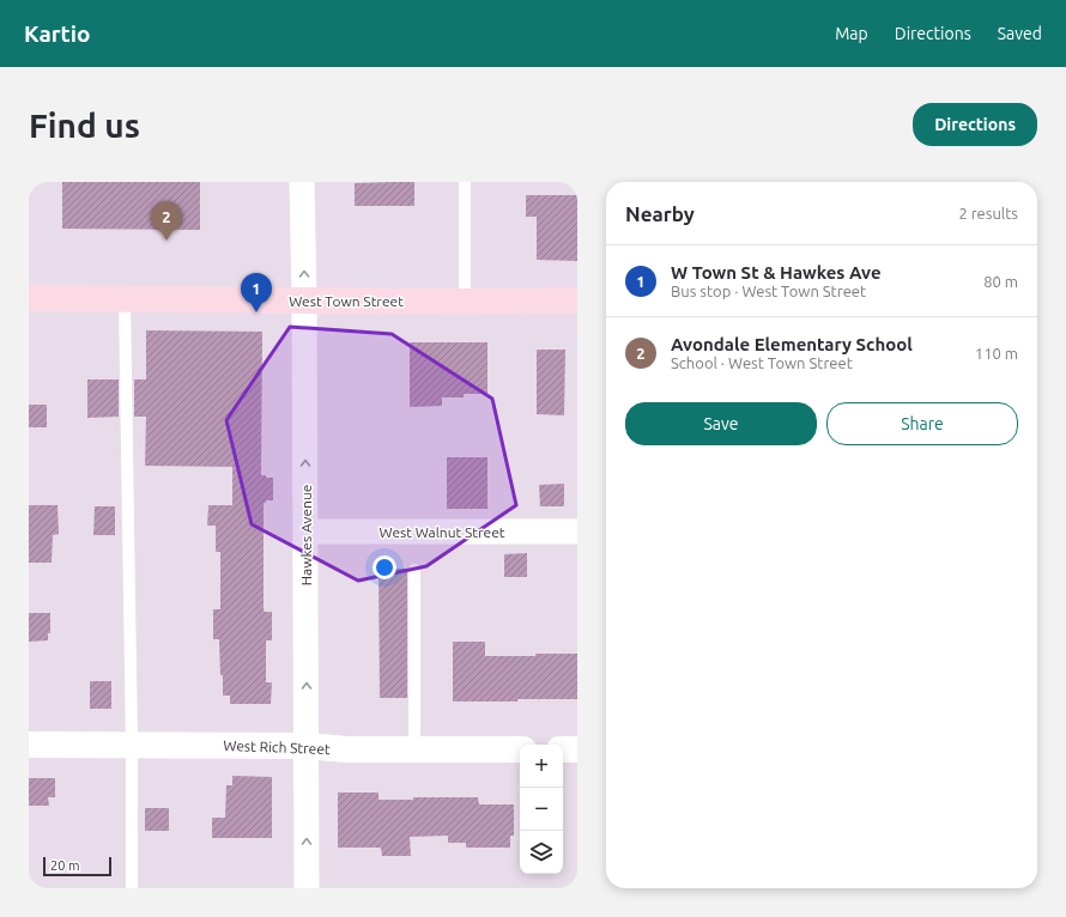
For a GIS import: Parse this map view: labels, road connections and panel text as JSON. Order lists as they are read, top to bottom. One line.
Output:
{"streets":{"main road":["West Town Street"],"street":["West Walnut Street","Hawkes Avenue","West Rich Street"]},"crossings":[["West Town Street","Hawkes Avenue"],["West Walnut Street","Hawkes Avenue"],["Hawkes Avenue","West Rich Street"]],"one_way":["Hawkes Avenue"],"scale_bar":"20 m","page":{"header":"Kartio","nav":["Map","Directions","Saved"],"buttons":["Directions",["Save","Share"]],"title":"Find us","heading":["Nearby","2 results"],"pins":["2","1"],"list":[{"mark":"1","name":"W Town St & Hawkes Ave","note":"Bus stop · West Town Street","value":"80 m"},{"mark":"2","name":"Avondale Elementary School","note":"School · West Town Street","value":"110 m"}],"map_buttons":["+","−"],"scale":"20 m"}}
